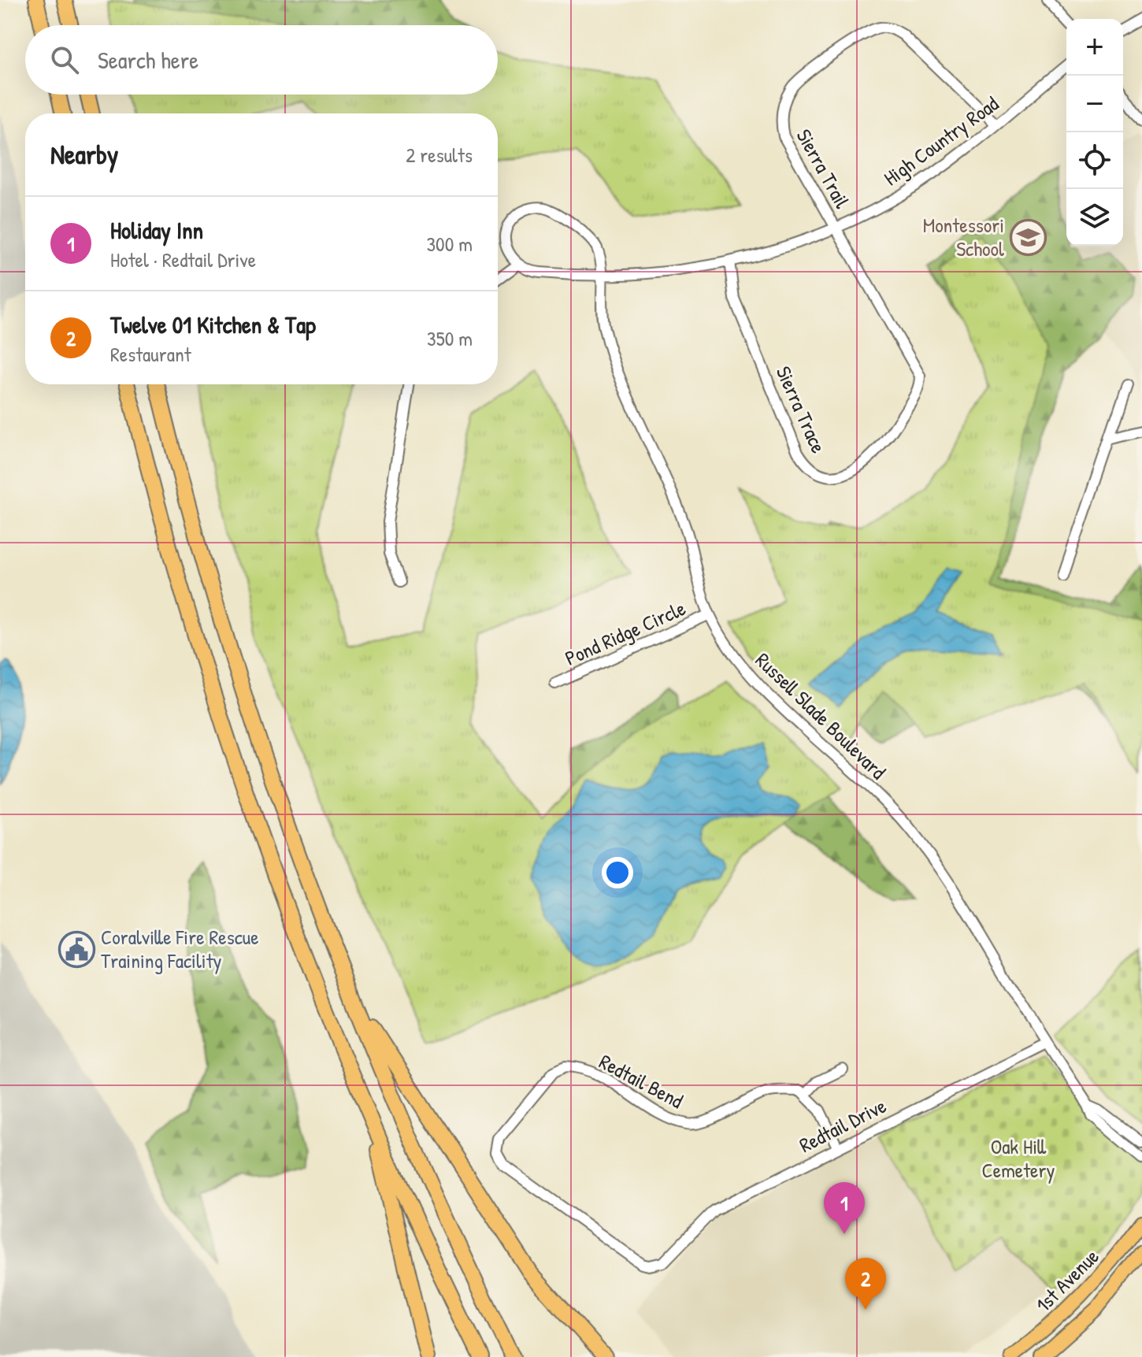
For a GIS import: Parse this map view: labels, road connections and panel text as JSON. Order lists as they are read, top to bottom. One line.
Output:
{"streets":{"main road":["1st Avenue"],"street":["High Country Road","Sierra Trail","Sierra Trace","Pond Ridge Circle","Russell Slade Boulevard","Redtail Bend","Redtail Drive"]},"crossings":[["High Country Road","Sierra Trail"],["High Country Road","Sierra Trace"],["High Country Road","Russell Slade Boulevard"],["Sierra Trail","Sierra Trace"],["Pond Ridge Circle","Russell Slade Boulevard"],["Russell Slade Boulevard","Redtail Drive"],["Redtail Bend","Redtail Drive"]],"parks":["Oak Hill Cemetery"],"places":{"school or university":["Montessori School"],"public building":["Coralville Fire Rescue Training Facility"]},"page":{"map_buttons":["+","−"],"search":"Search here","heading":["Nearby","2 results"],"list":[{"mark":"1","name":"Holiday Inn","note":"Hotel · Redtail Drive","value":"300 m"},{"mark":"2","name":"Twelve 01 Kitchen & Tap","note":"Restaurant","value":"350 m"}],"pins":["1","2"]}}
